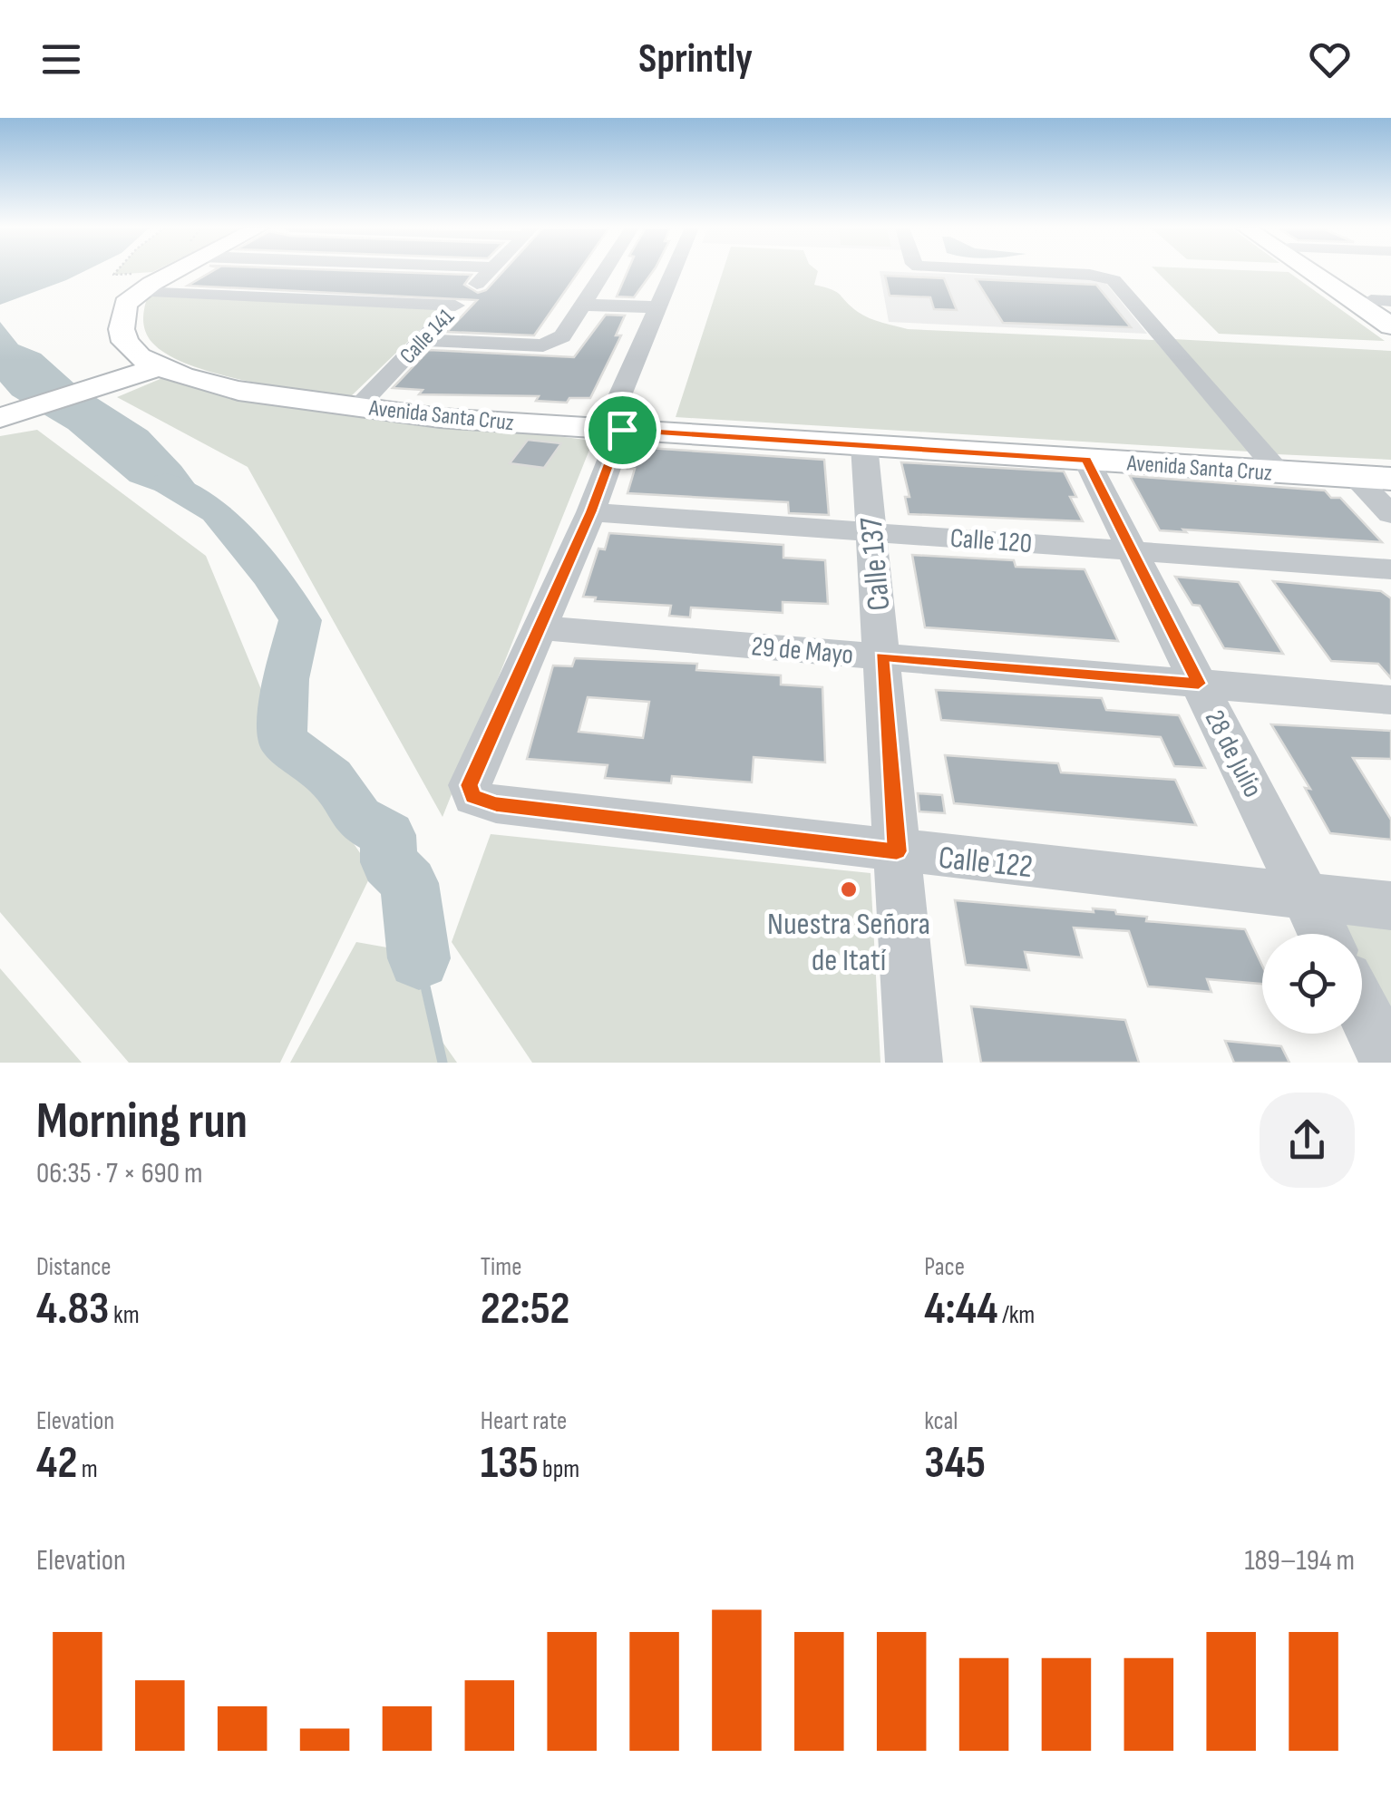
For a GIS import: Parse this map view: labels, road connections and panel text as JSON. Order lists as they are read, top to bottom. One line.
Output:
{"streets":{"main road":["Avenida Santa Cruz"],"street":["Calle 141","Calle 120","Calle 137","29 de Mayo","28 de Julio","Calle 122"]},"crossings":[["Calle 141","Avenida Santa Cruz"],["Avenida Santa Cruz","Calle 137"],["Avenida Santa Cruz","28 de Julio"],["Calle 120","Calle 137"],["Calle 120","28 de Julio"],["Calle 137","29 de Mayo"],["Calle 137","Calle 122"],["29 de Mayo","28 de Julio"],["29 de Mayo","Calle 122"],["28 de Julio","Calle 122"]],"places":["Nuestra Señora de Itatí"],"page":{"header":"Sprintly","heading":["Morning run","06:35 · 7 × 690 m"],"stats":[["Distance","4.83 km"],["Time","22:52"],["Pace","4:44 /km"],["Elevation","42 m"],["Heart rate","135 bpm"],["kcal","345"]],"chart":["Elevation","189–194 m"]}}
